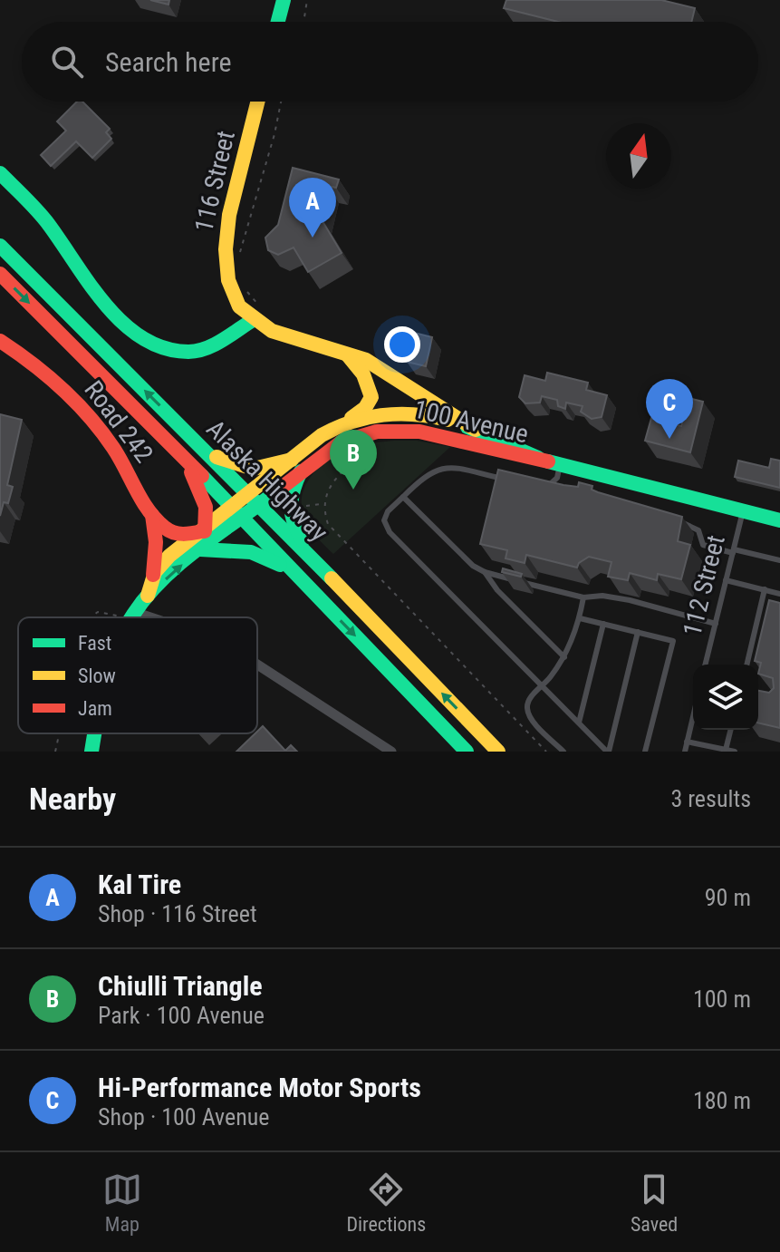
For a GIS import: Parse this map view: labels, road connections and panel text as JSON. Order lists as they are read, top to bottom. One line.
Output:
{"streets":{"main road":["116 Street","Road 242","100 Avenue","Alaska Highway"],"lane":["112 Street"]},"crossings":[["100 Avenue","Alaska Highway"],["100 Avenue","112 Street"]],"legend":["Fast","Slow","Jam"],"north":"top","page":{"search":"Search here","pins":["A","C","B"],"heading":["Nearby","3 results"],"list":[{"mark":"A","name":"Kal Tire","note":"Shop · 116 Street","value":"90 m"},{"mark":"B","name":"Chiulli Triangle","note":"Park · 100 Avenue","value":"100 m"},{"mark":"C","name":"Hi-Performance Motor Sports","note":"Shop · 100 Avenue","value":"180 m"}],"nav":["Map","Directions","Saved"]}}
